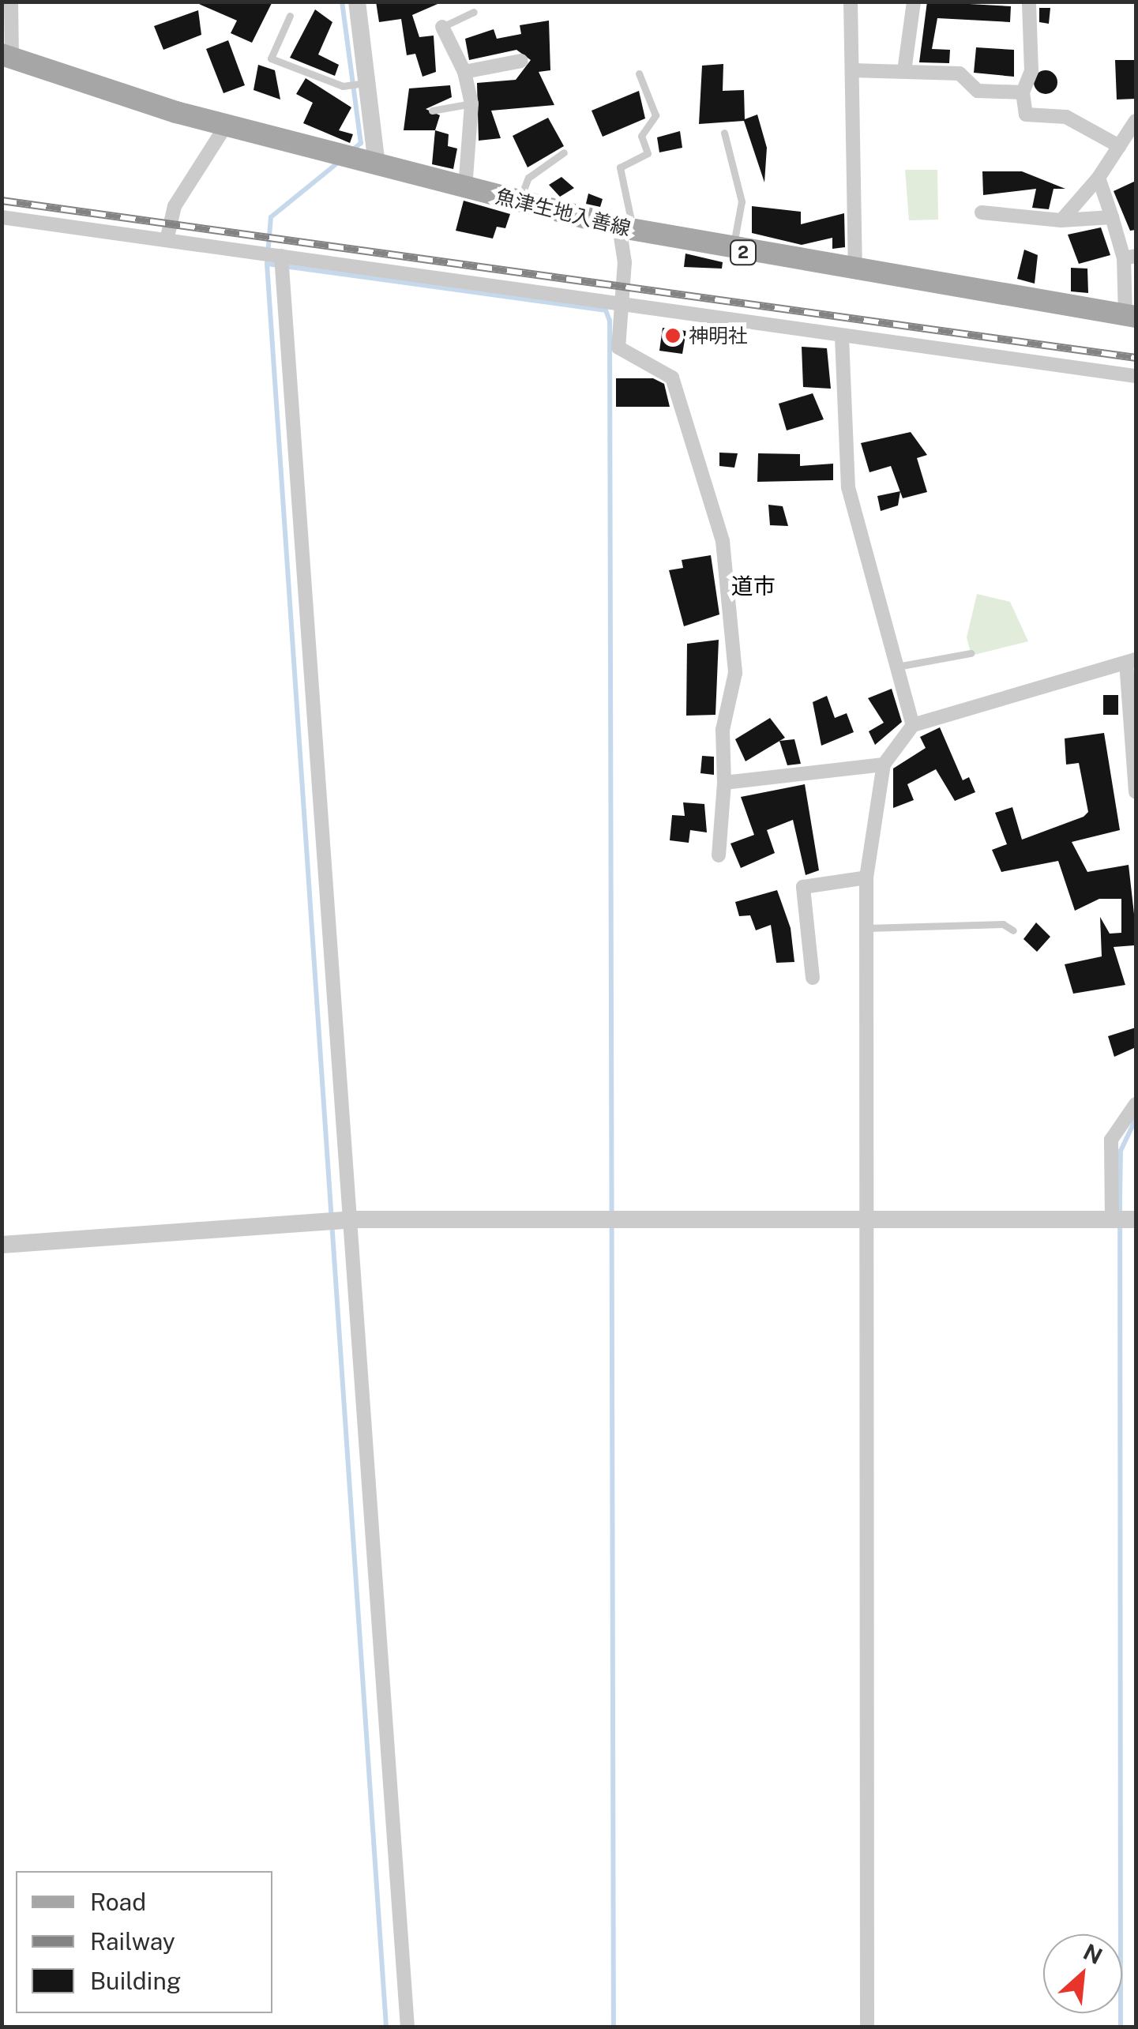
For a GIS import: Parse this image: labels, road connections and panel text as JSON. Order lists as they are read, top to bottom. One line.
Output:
{"streets":{"main road":["魚津生地入善線","2"]},"districts":["道市"],"places":["神明社"],"legend":["Road","Railway","Building"],"north":"top right"}
